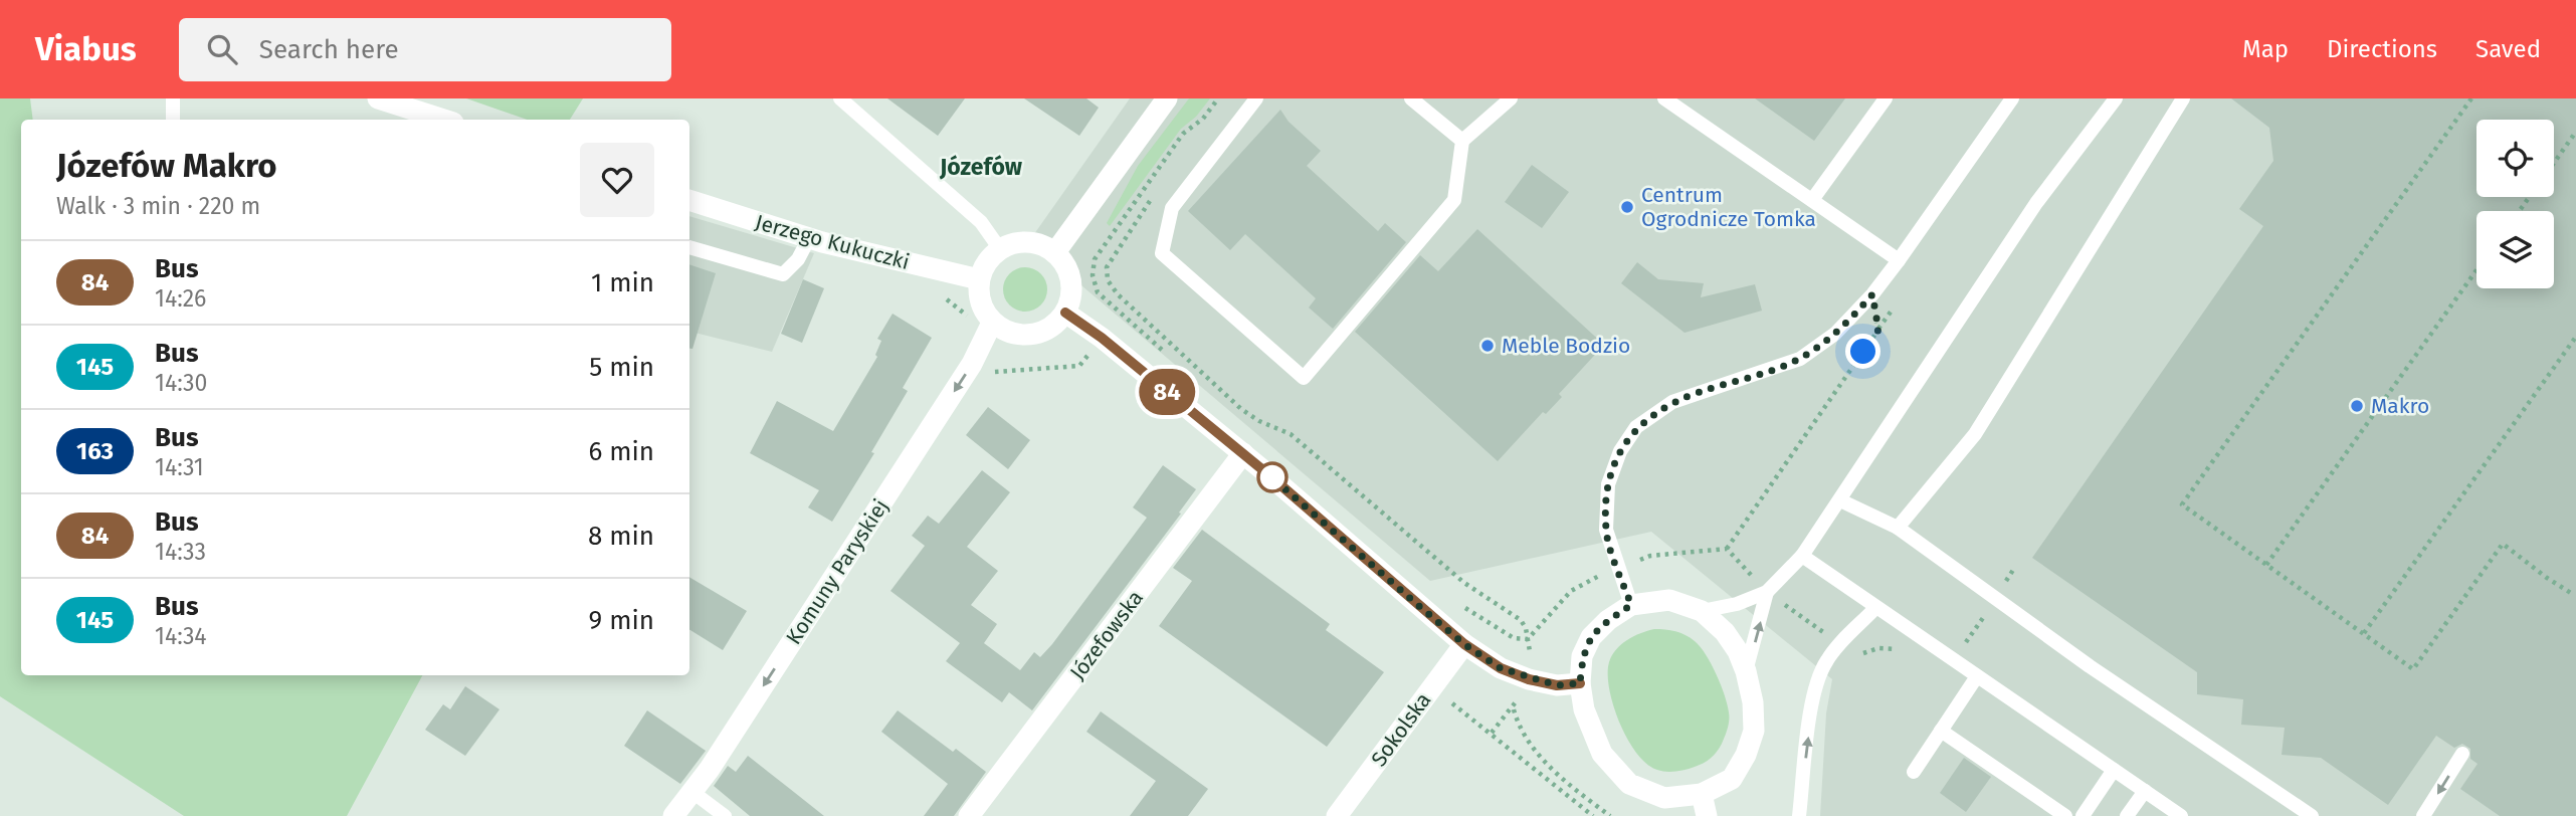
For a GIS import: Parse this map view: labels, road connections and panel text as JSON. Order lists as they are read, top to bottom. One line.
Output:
{"streets":{"street":["Jerzego Kukuczki","Komuny Paryskiej","Józefowska","Sokolska"]},"crossings":[["Jerzego Kukuczki","Komuny Paryskiej"]],"one_way":["Komuny Paryskiej"],"districts":["Józefów"],"places":["Centrum Ogrodnicze Tomka","Meble Bodzio","Makro"],"lines":["bus line 84"],"page":{"header":"Viabus","search":"Search here","nav":["Map","Directions","Saved"],"on_map":"84","heading":["Józefów Makro","Walk · 3 min · 220 m"],"list":[{"mark":"84","name":"Bus","note":"14:26","value":"1 min"},{"mark":"145","name":"Bus","note":"14:30","value":"5 min"},{"mark":"163","name":"Bus","note":"14:31","value":"6 min"},{"mark":"84","name":"Bus","note":"14:33","value":"8 min"},{"mark":"145","name":"Bus","note":"14:34","value":"9 min"}]}}
